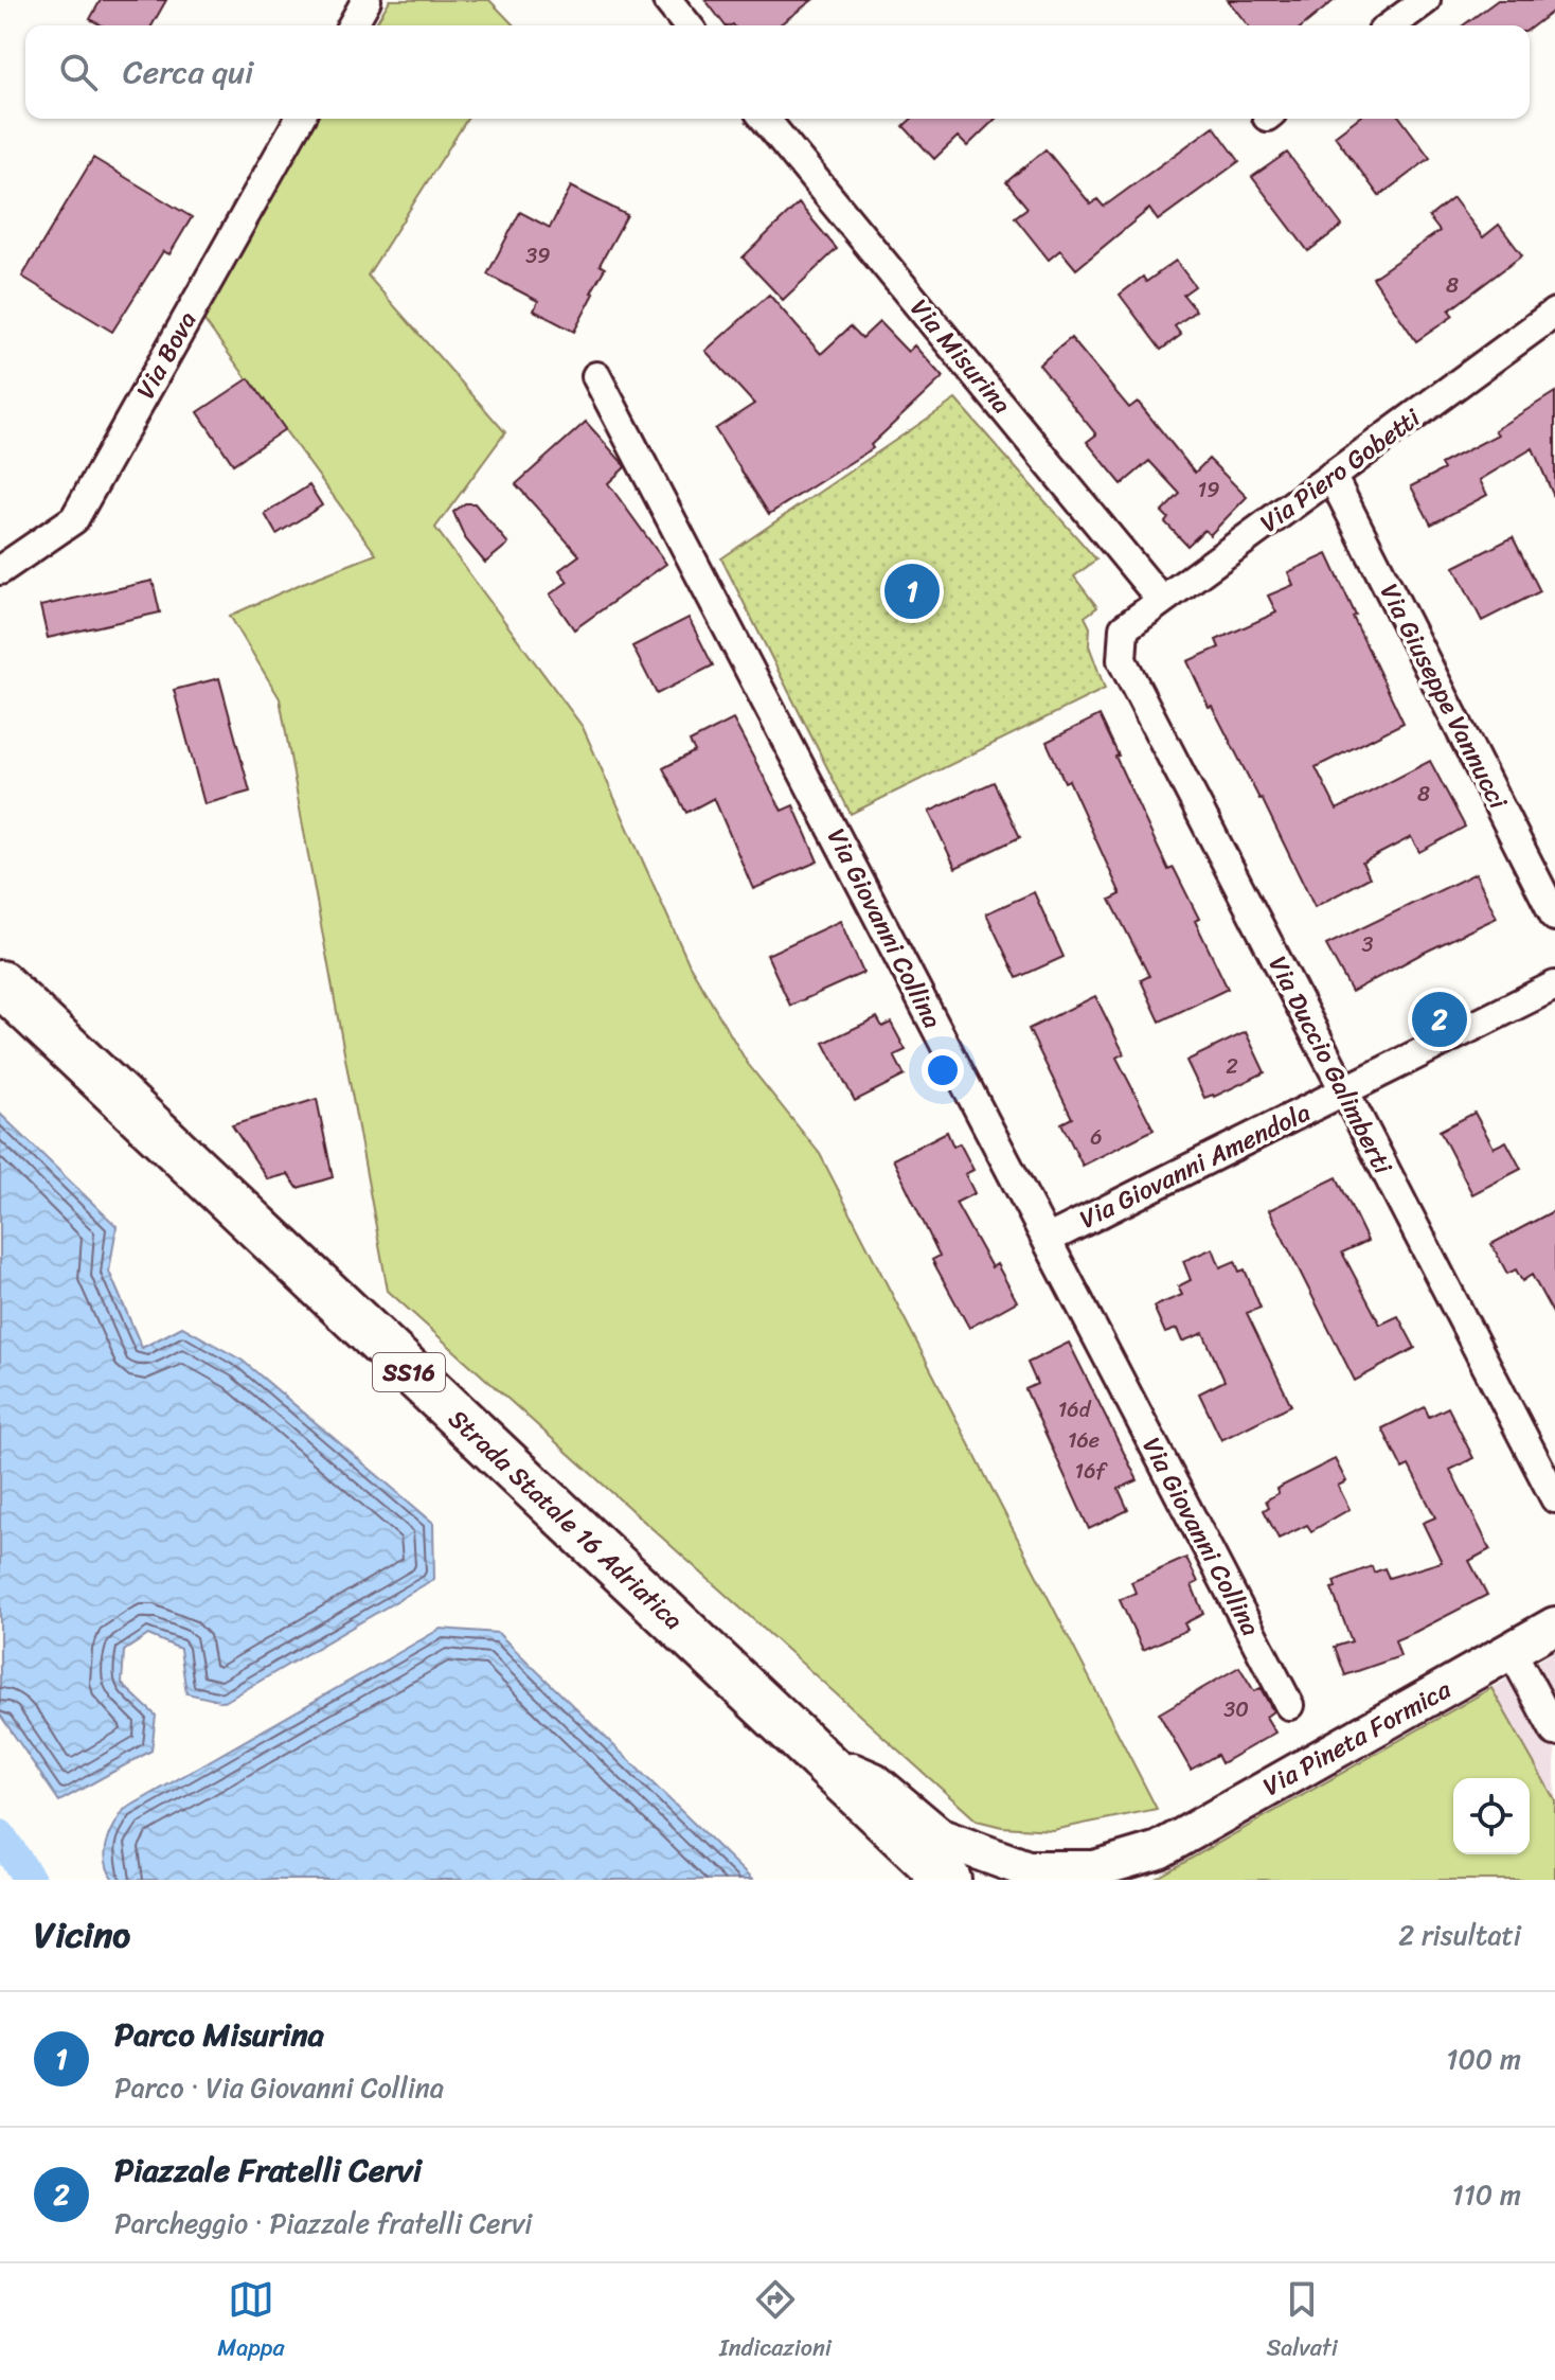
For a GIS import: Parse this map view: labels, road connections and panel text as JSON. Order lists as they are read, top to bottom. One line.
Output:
{"streets":{"main road":["SS16","Strada Statale 16 Adriatica"],"street":["Via Bova","Via Misurina","Via Piero Gobetti","Via Giuseppe Vannucci","Via Giovanni Collina","Via Duccio Galimberti","Via Giovanni Amendola","Via Pineta Formica"]},"crossings":[["Via Misurina","Via Piero Gobetti"],["Via Piero Gobetti","Via Giuseppe Vannucci"],["Via Piero Gobetti","Via Duccio Galimberti"],["Via Giovanni Collina","Via Giovanni Amendola"],["Via Duccio Galimberti","Via Giovanni Amendola"],["Strada Statale 16 Adriatica","Via Pineta Formica"]],"house_numbers":["39","8","19","8","3","2","6","16d","16e","16f","30"],"page":{"search":"Cerca qui","pins":["1","2"],"heading":["Vicino","2 risultati"],"list":[{"mark":"1","name":"Parco Misurina","note":"Parco · Via Giovanni Collina","value":"100 m"},{"mark":"2","name":"Piazzale Fratelli Cervi","note":"Parcheggio · Piazzale fratelli Cervi","value":"110 m"}],"nav":["Mappa","Indicazioni","Salvati"]}}
